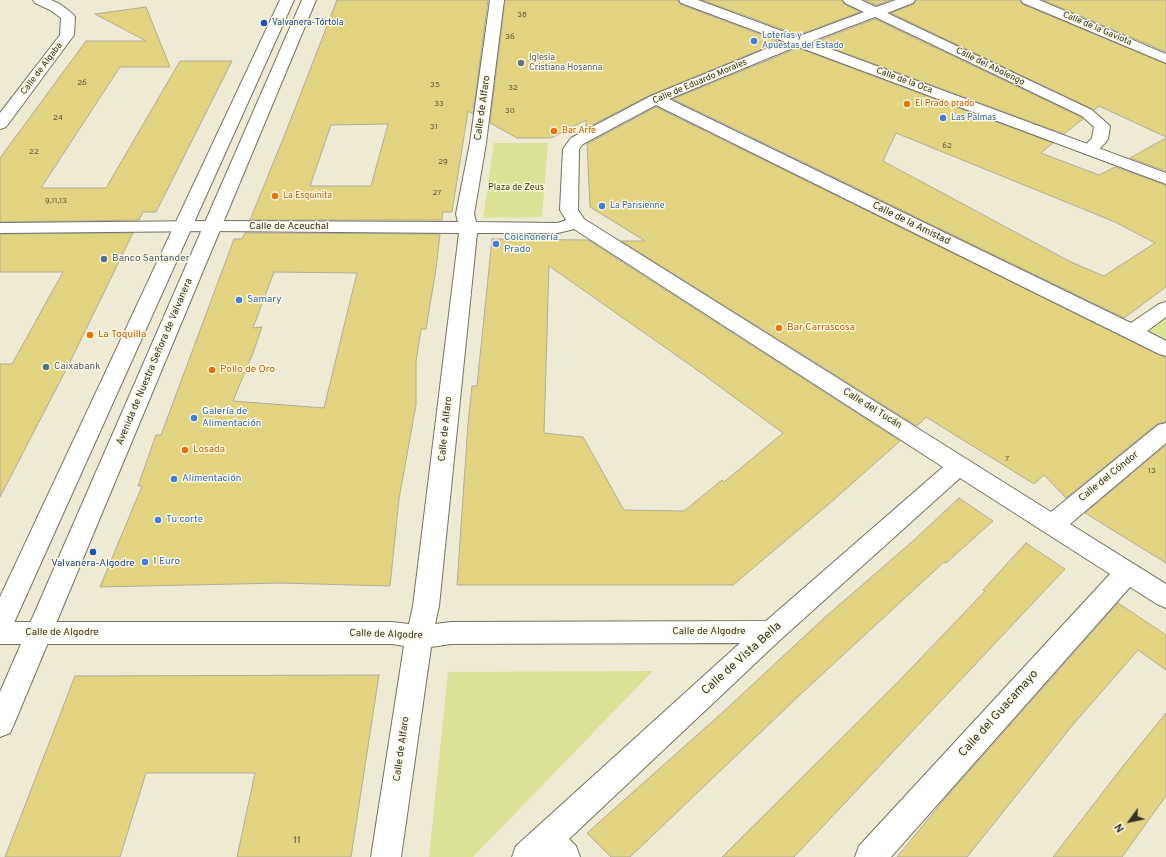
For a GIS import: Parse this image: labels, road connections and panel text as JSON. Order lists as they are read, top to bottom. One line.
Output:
{"streets":{"street":["Calle de la Gaviota","Calle del Abolengo","Calle de Algaba","Calle de la Oca","Calle de Eduardo Morales","Calle de Alfaro","Calle de la Amistad","Calle de Aceuchal","Avenida de Nuestra Señora de Valvanera","Calle del Tucán","Calle del Cóndor","Calle de Algodre","Calle de Vista Bella","Calle del Guacamayo"]},"crossings":[["Calle del Abolengo","Calle de la Oca"],["Calle del Abolengo","Calle de Eduardo Morales"],["Calle de la Oca","Calle de Eduardo Morales"],["Calle de Eduardo Morales","Calle de la Amistad"],["Calle de Eduardo Morales","Calle de Aceuchal"],["Calle de Eduardo Morales","Calle del Tucán"],["Calle de Alfaro","Calle de Aceuchal"],["Calle de Alfaro","Calle de Algodre"],["Calle de Aceuchal","Avenida de Nuestra Señora de Valvanera"],["Calle de Aceuchal","Calle del Tucán"],["Avenida de Nuestra Señora de Valvanera","Calle de Algodre"],["Calle del Tucán","Calle del Cóndor"],["Calle del Tucán","Calle de Vista Bella"],["Calle del Tucán","Calle del Guacamayo"],["Calle de Algodre","Calle de Vista Bella"]],"parks":["Plaza de Zeus"],"places":["Valvanera-Tórtola","Loterías y Apuestas del Estado","Iglesia Cristiana Hosanna","El Prado prado","Las Palmas","Bar Arfe","La Esquinita","La Parisienne","Colchonería Prado","Banco Santander","Samary","Bar Carrascosa","La Toquilla","Caixabank","Pollo de Oro","Galería de Alimentación","Losada","Alimentación","Tu corte","Valvanera-Algodre","1 Euro"],"house_numbers":["38","36","26","35","32","33","30","24","31","62","22","29","27","9,11,13","7","13","11"],"north":"bottom left"}
